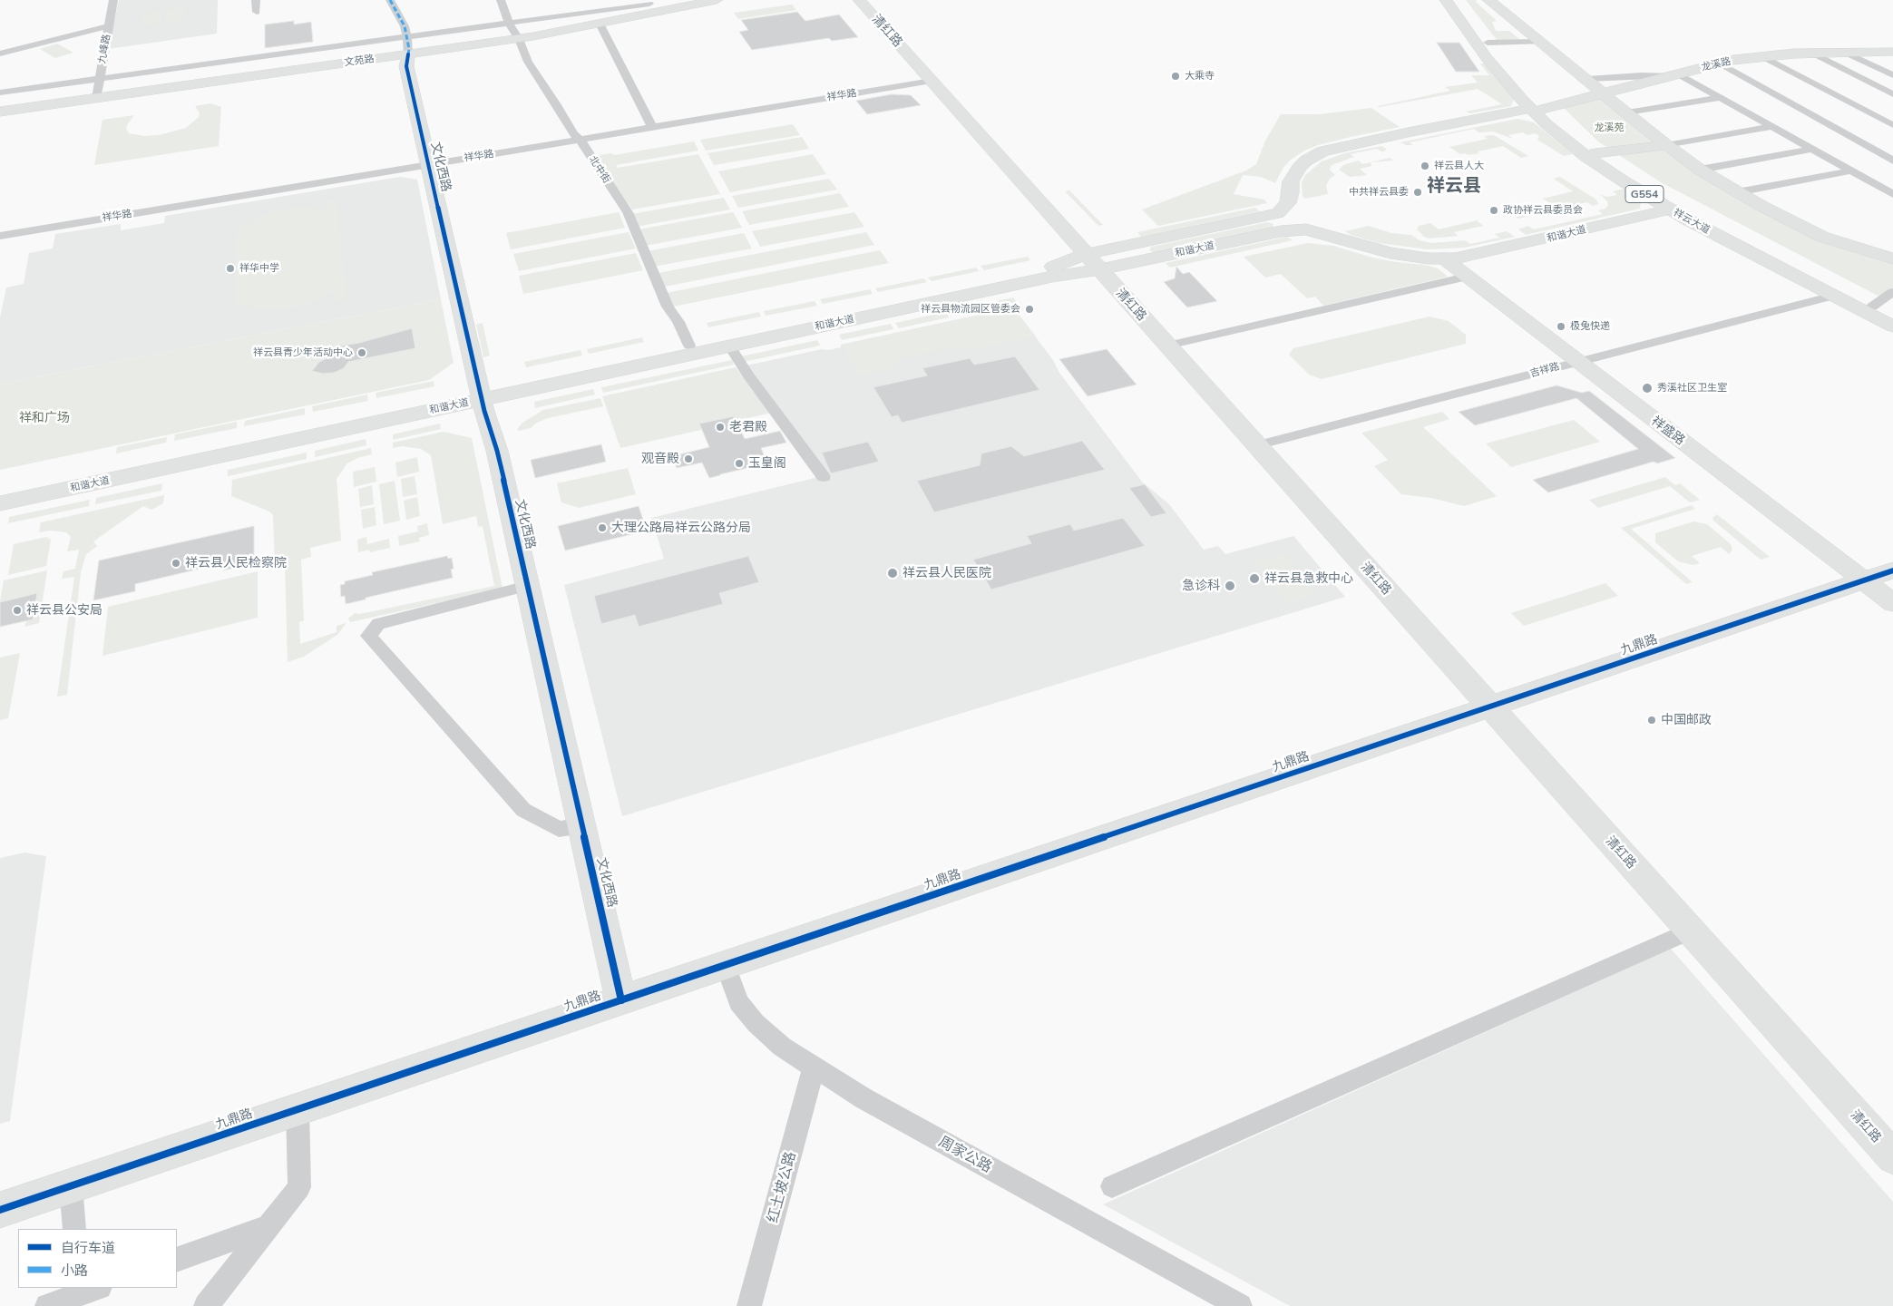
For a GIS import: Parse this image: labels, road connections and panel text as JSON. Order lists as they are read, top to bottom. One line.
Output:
{"streets":{"main road":["清红路","文苑路","龙溪路","文化西路","G554","祥云大道","和谐大道","祥盛路","九鼎路"],"street":["九峰路","祥华路","北中街","吉祥路","周家公路","红土坡公路"]},"crossings":[["清红路","祥华路"],["清红路","和谐大道"],["清红路","吉祥路"],["清红路","九鼎路"],["九峰路","文苑路"],["文苑路","文化西路"],["文苑路","北中街"],["龙溪路","祥云大道"],["祥华路","文化西路"],["祥华路","北中街"],["文化西路","和谐大道"],["文化西路","九鼎路"],["北中街","和谐大道"],["祥云大道","和谐大道"],["祥云大道","吉祥路"],["和谐大道","祥盛路"],["吉祥路","祥盛路"],["祥盛路","九鼎路"],["九鼎路","周家公路"],["周家公路","红土坡公路"]],"districts":["祥云县"],"parks":["龙溪苑","祥和广场"],"places":["大乘寺","祥云县人大","中共祥云县委","政协祥云县委员会","祥华中学","祥云县物流园区管委会","极兔快递","祥云县青少年活动中心","秀溪社区卫生室","老君殿","观音殿","玉皇阁","大理公路局祥云公路分局","祥云县人民检察院","祥云县人民医院","祥云县急救中心","急诊科","祥云县公安局","中国邮政"],"legend":["自行车道","小路"]}
